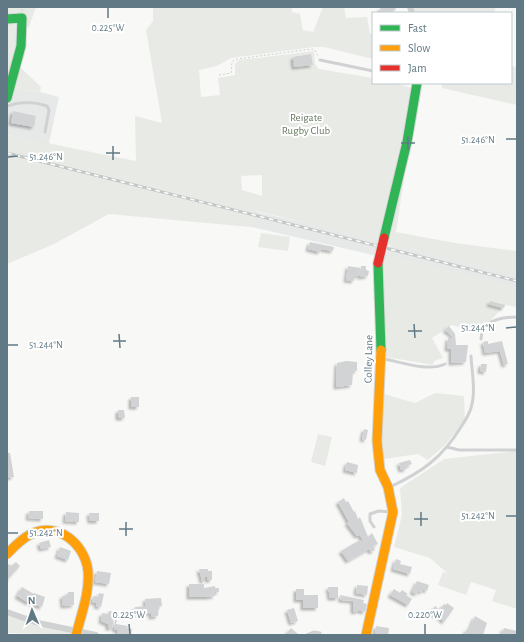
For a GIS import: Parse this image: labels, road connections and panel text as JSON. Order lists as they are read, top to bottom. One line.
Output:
{"streets":{"street":["Colley Lane"]},"parks":["Reigate Rugby Club"],"legend":["Fast","Slow","Jam"],"north":"top","coordinates":["0.225°W","51.246°N","51.244°N","51.242°N","0.220°W"]}
